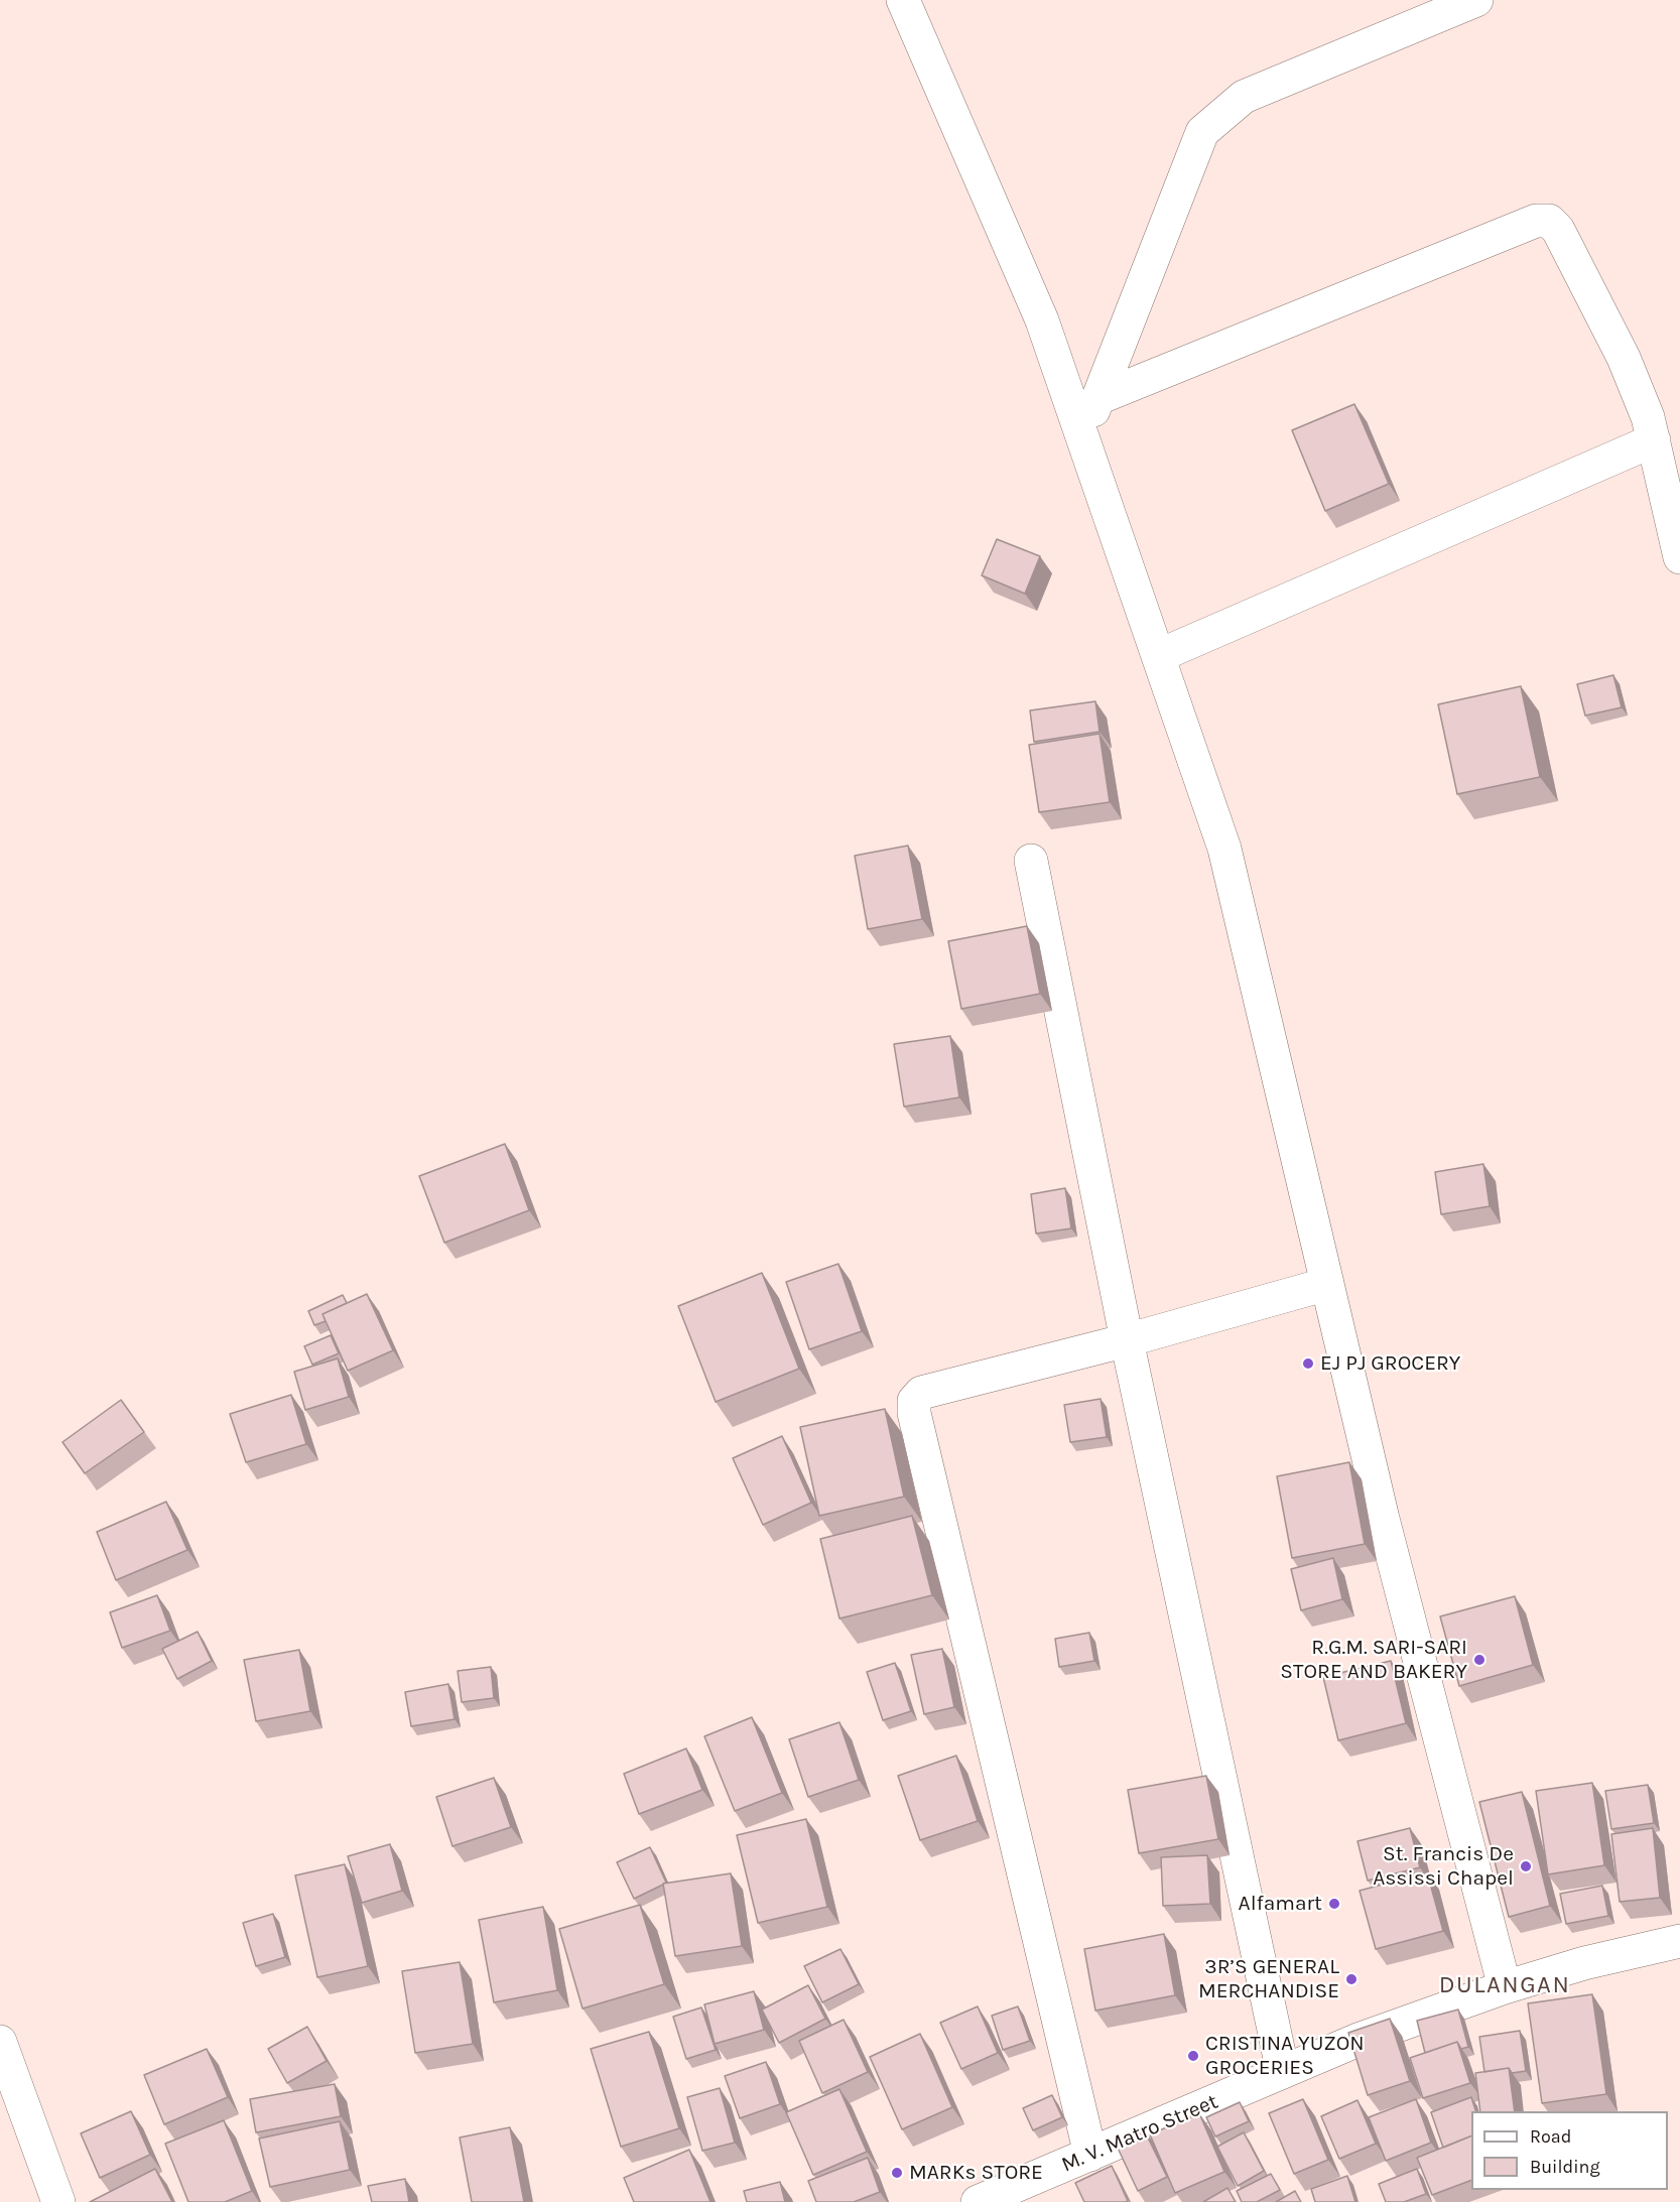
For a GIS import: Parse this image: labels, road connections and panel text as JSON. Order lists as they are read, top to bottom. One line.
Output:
{"streets":{"street":["M. V. Matro Street"]},"districts":["DULANGAN"],"places":["EJ PJ GROCERY","R.G.M. SARI-SARI STORE AND BAKERY","St. Francis De Assissi Chapel","Alfamart","3R’S GENERAL MERCHANDISE","CRISTINA YUZON GROCERIES","MARKs STORE"],"legend":["Road","Building"]}
